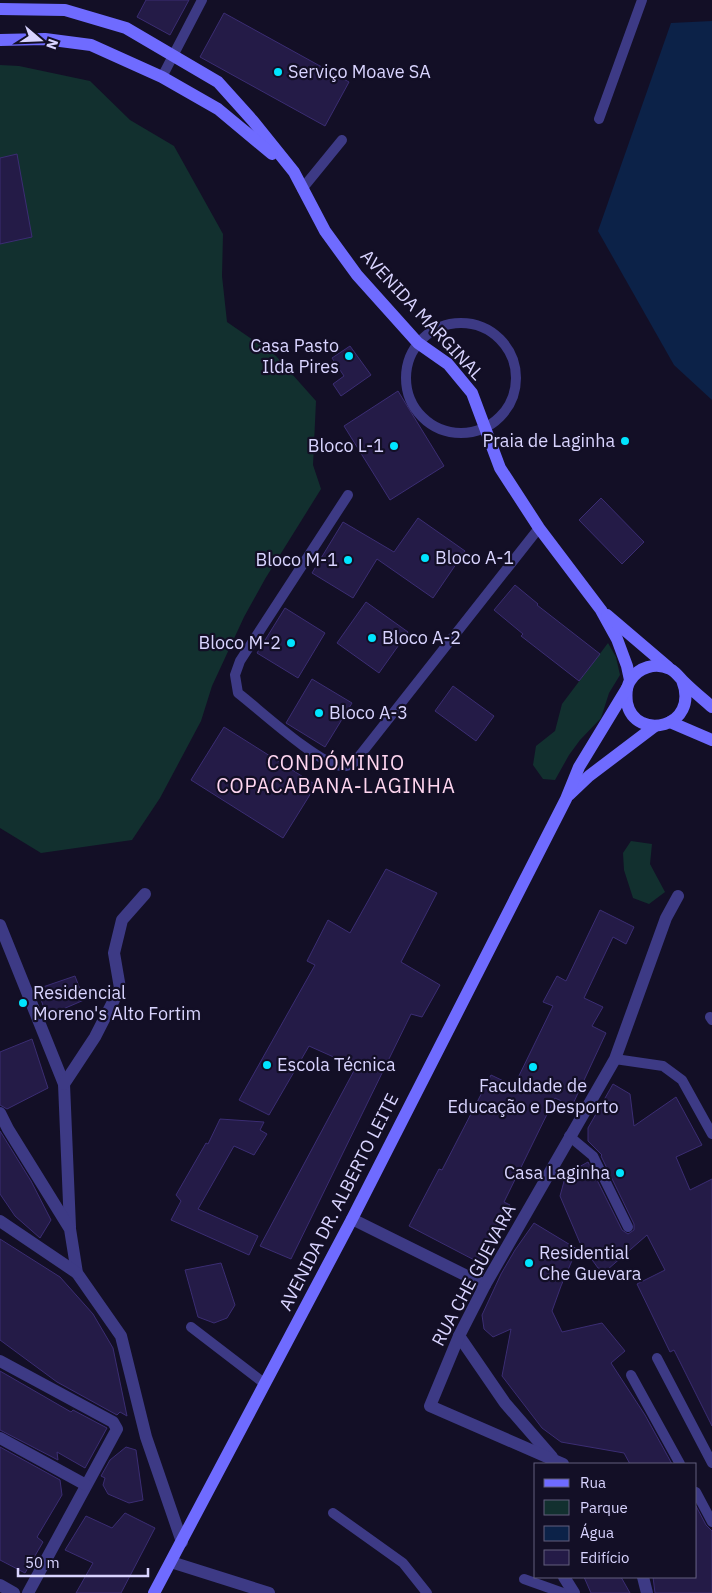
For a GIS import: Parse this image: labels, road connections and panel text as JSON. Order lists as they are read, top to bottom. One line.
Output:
{"streets":{"street":["AVENIDA MARGINAL","AVENIDA DR. ALBERTO LEITE","RUA CHE GUEVARA"]},"crossings":[["AVENIDA MARGINAL","AVENIDA DR. ALBERTO LEITE"]],"districts":["CONDÓMINIO COPACABANA-LAGINHA"],"places":["Serviço Moave SA","Casa Pasto Ilda Pires","Praia de Laginha","Bloco L-1","Bloco A-1","Bloco M-1","Bloco A-2","Bloco M-2","Bloco A-3","Residencial Moreno's Alto Fortim","Escola Técnica","Faculdade de Educação e Desporto","Casa Laginha","Residential Che Guevara"],"legend":["Rua","Parque","Água","Edifício"],"scale_bar":"50 m","north":"right"}
